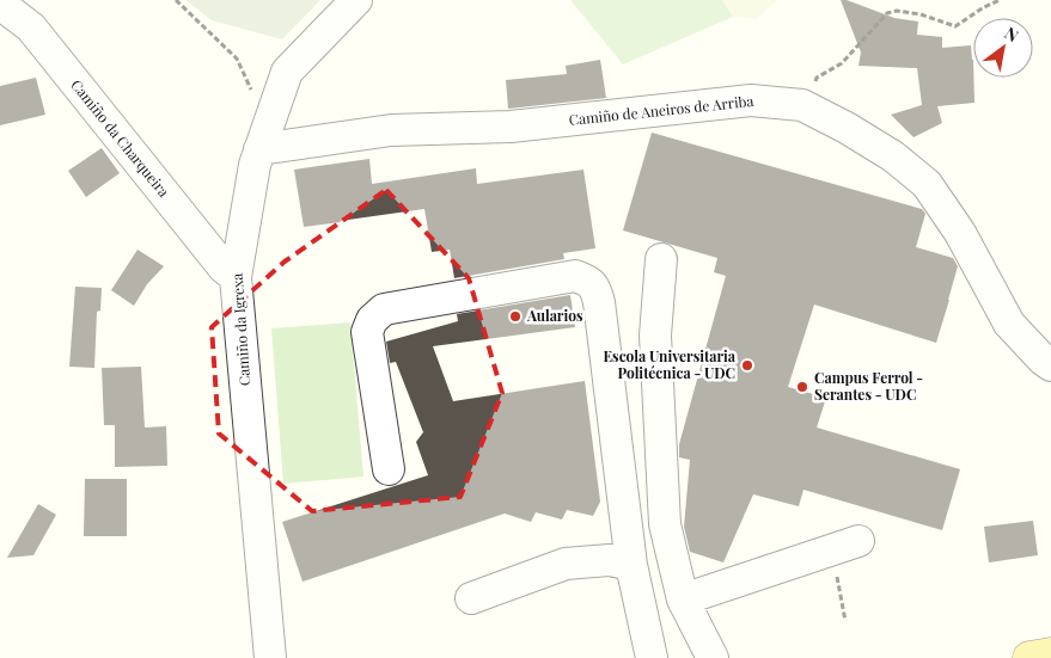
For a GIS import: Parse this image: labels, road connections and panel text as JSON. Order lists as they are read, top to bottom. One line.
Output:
{"streets":{"street":["Camiño de Aneiros de Arriba","Camiño da Charqueira","Camiño da Igrexa"]},"crossings":[["Camiño de Aneiros de Arriba","Camiño da Igrexa"],["Camiño da Charqueira","Camiño da Igrexa"]],"places":["Aularios","Escola Universitaria Politécnica - UDC","Campus Ferrol - Serantes - UDC"],"north":"top right"}
